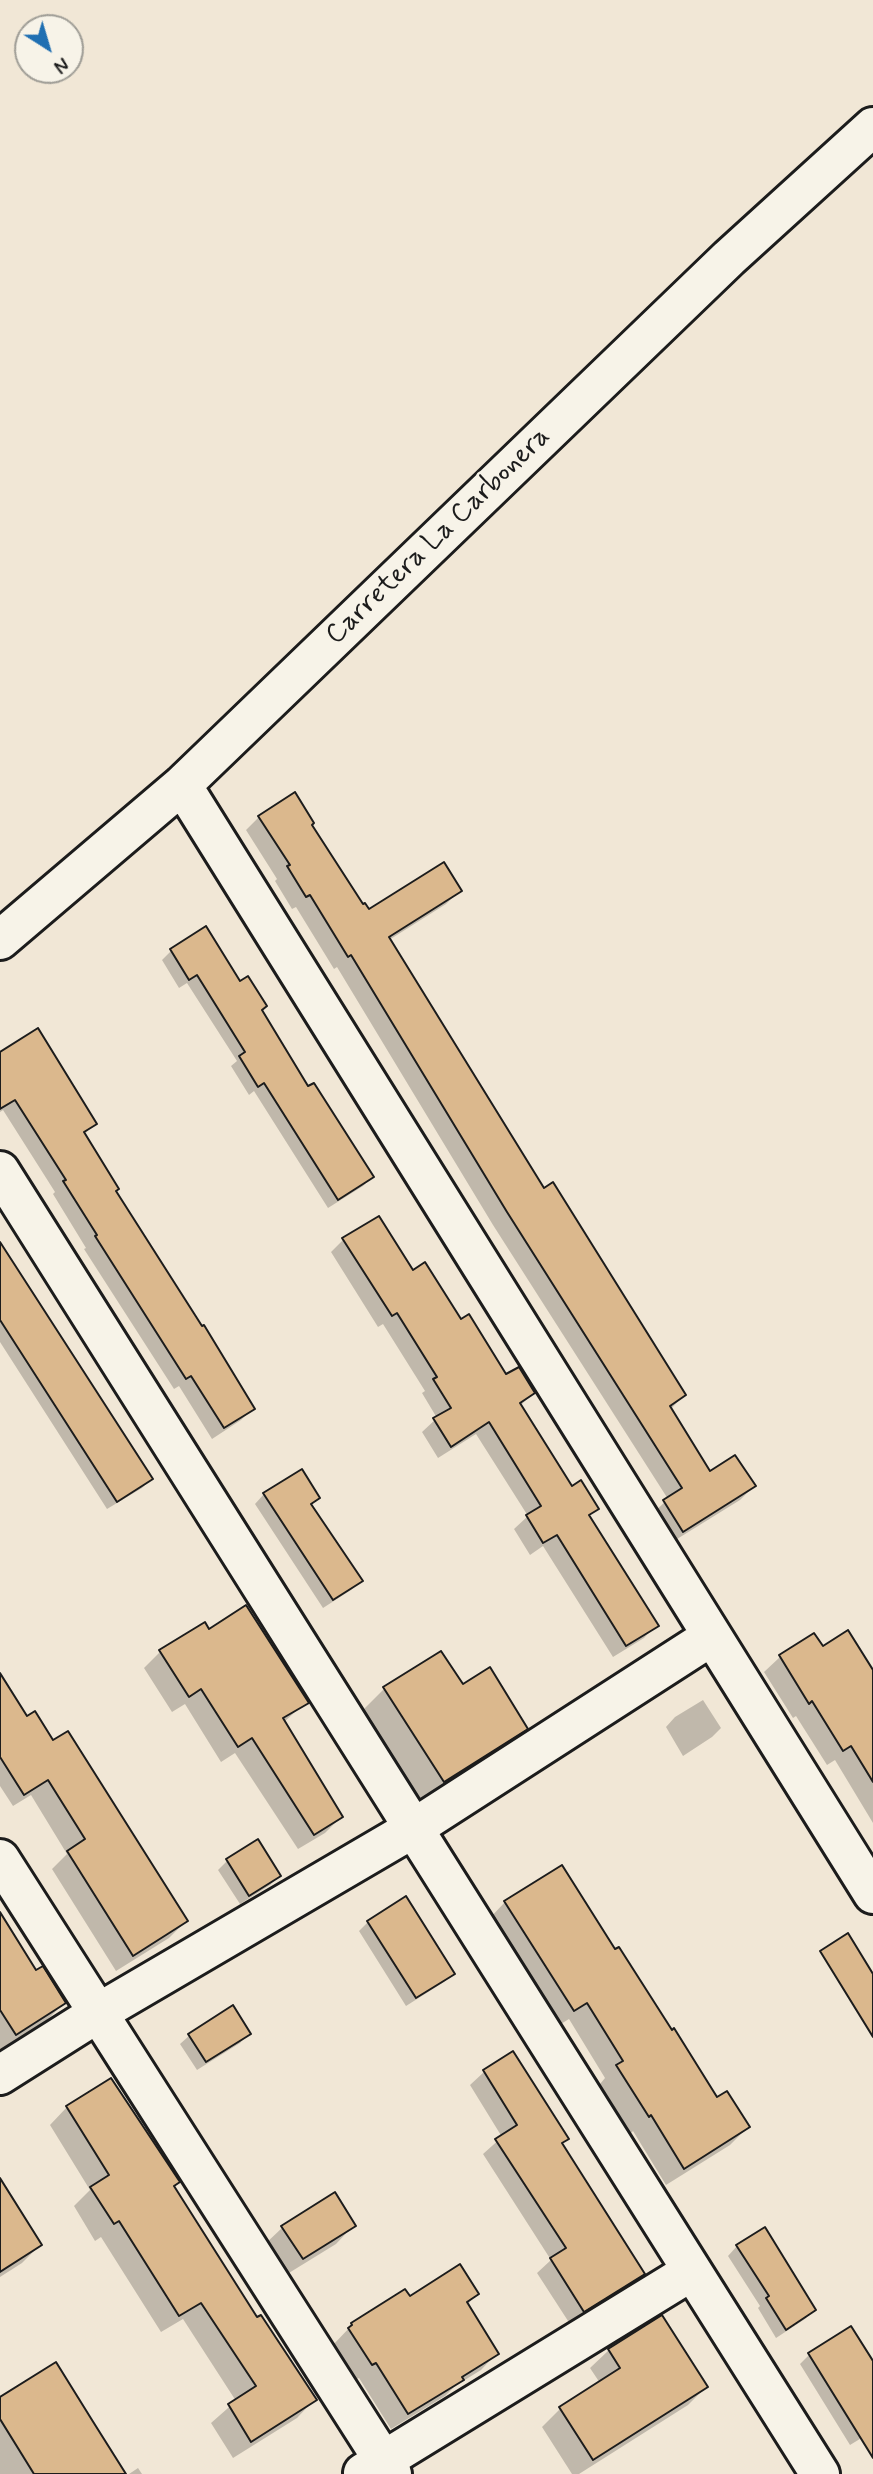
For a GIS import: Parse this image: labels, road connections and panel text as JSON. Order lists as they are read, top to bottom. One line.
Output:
{"streets":{"street":["Carretera La Carbonera"]},"north":"bottom right"}
